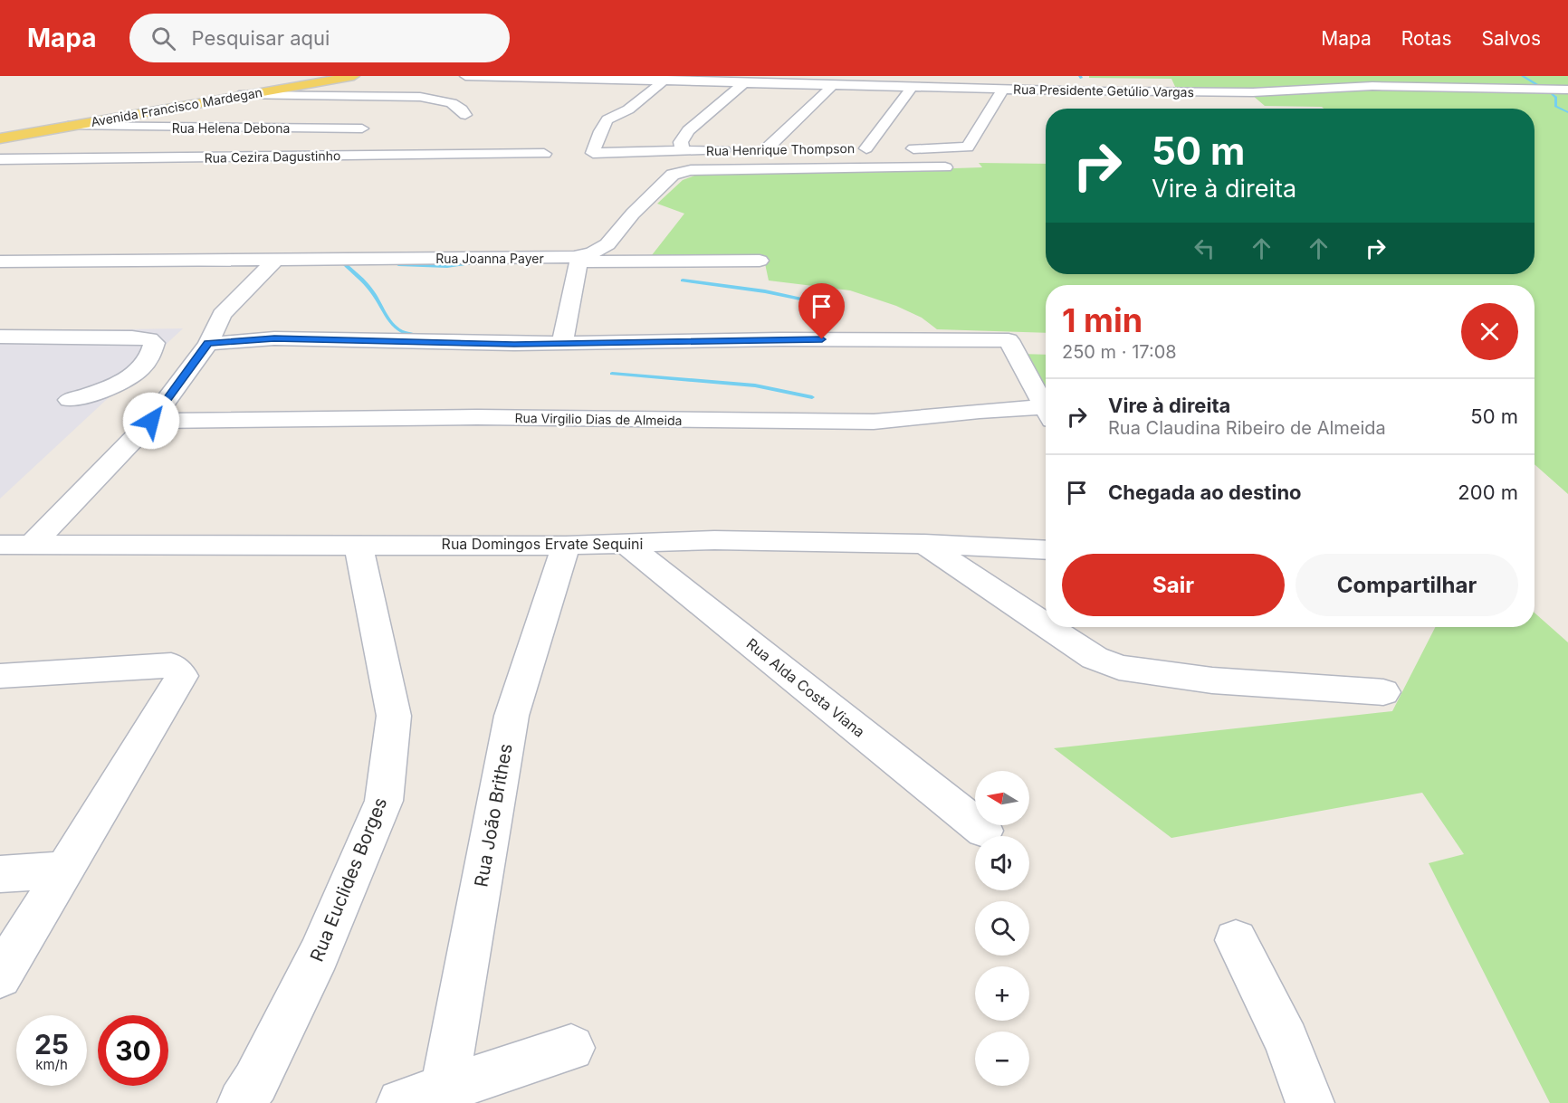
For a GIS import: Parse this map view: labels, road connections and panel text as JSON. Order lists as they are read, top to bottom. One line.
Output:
{"streets":{"main road":["Avenida Francisco Mardegan"],"street":["Rua Presidente Getúlio Vargas","Rua Helena Debona","Rua Henrique Thompson","Rua Cezira Dagustinho","Rua Joanna Payer","Rua Virgilio Dias de Almeida","Rua Domingos Ervate Sequini","Rua Alda Costa Viana","Rua João Brithes","Rua Euclides Borges"]},"crossings":[["Rua Presidente Getúlio Vargas","Rua Henrique Thompson"],["Avenida Francisco Mardegan","Rua Helena Debona"],["Rua Domingos Ervate Sequini","Rua Alda Costa Viana"],["Rua Domingos Ervate Sequini","Rua João Brithes"],["Rua Domingos Ervate Sequini","Rua Euclides Borges"]],"north":"left","page":{"header":"Mapa","search":"Pesquisar aqui","nav":["Mapa","Rotas","Salvos"],"turn":["50 m","Vire à direita"],"heading":["1 min","250 m · 17:08"],"list":[{"name":"Vire à direita","note":"Rua Claudina Ribeiro de Almeida","value":"50 m"},{"name":"Chegada ao destino","value":"200 m"}],"buttons":["Sair","Compartilhar"],"map_buttons":["+","−"],"speed":"25 km/h","limit":"30"}}
